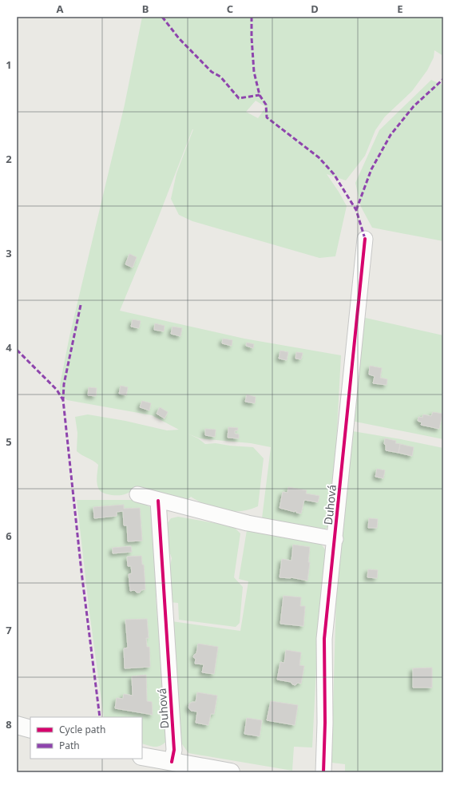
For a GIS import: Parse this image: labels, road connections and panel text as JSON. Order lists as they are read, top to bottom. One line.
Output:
{"streets":{"street":["Duhová"]},"legend":["Cycle path","Path"],"grid":{"columns":["A","B","C","D","E"],"rows":["1","2","3","4","5","6","7","8"]}}
